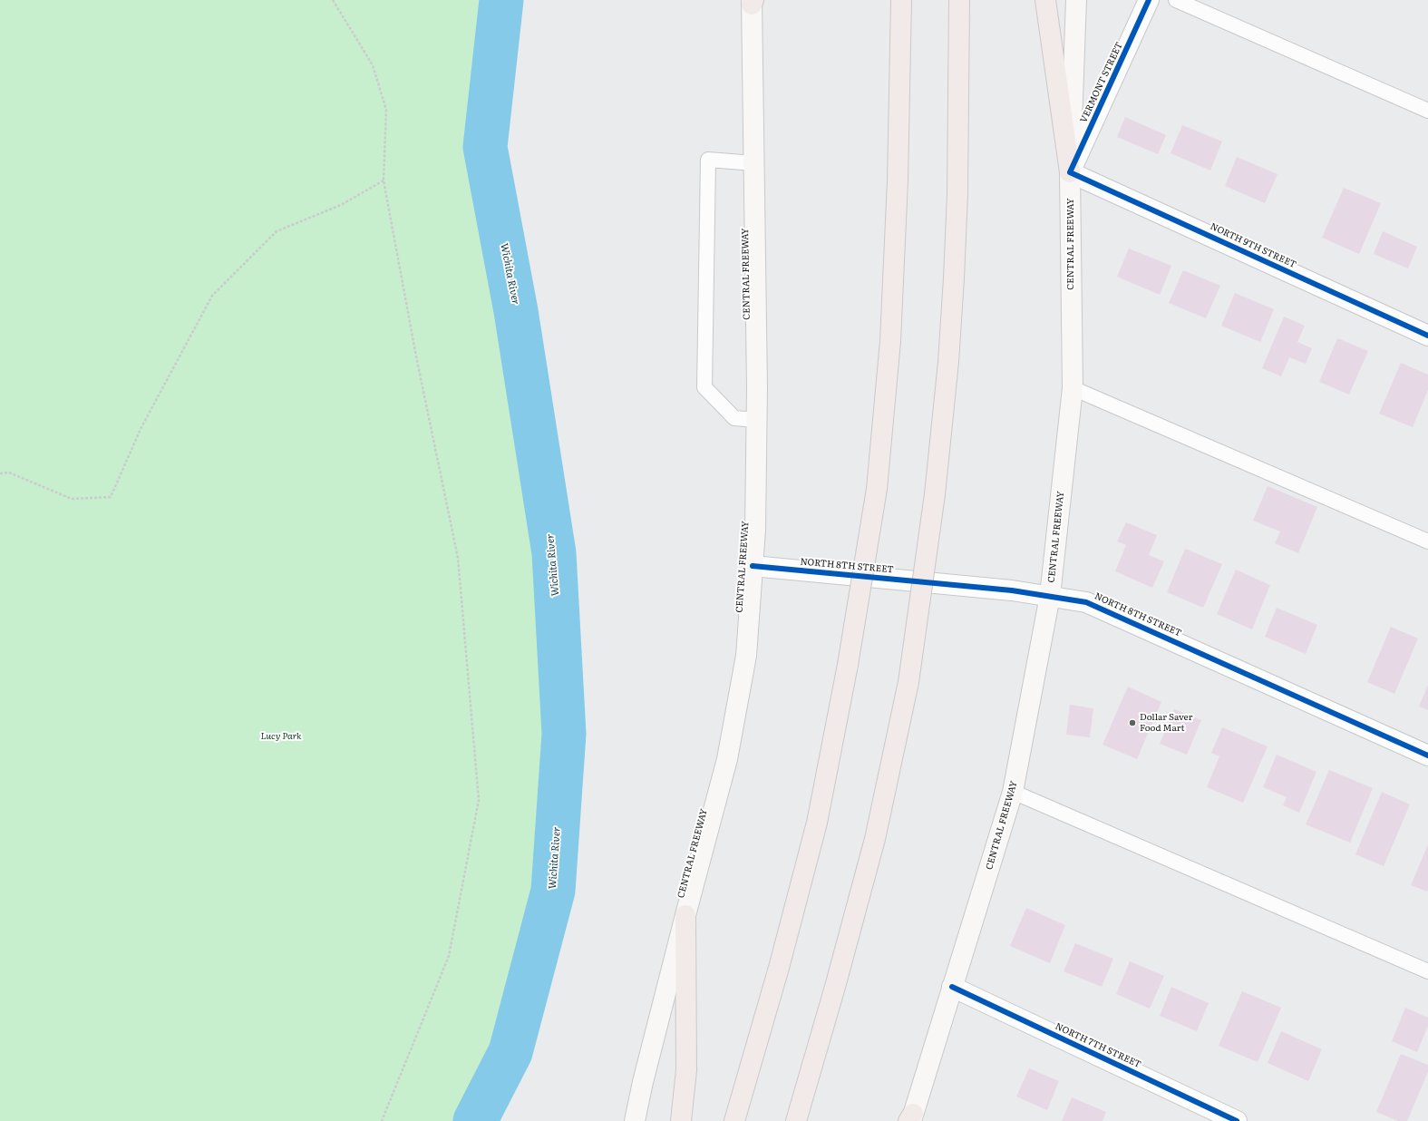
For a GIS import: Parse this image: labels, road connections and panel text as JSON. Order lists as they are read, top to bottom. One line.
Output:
{"streets":{"main road":["CENTRAL FREEWAY"],"street":["VERMONT STREET","NORTH 9TH STREET","NORTH 8TH STREET","NORTH 7TH STREET"]},"crossings":[["VERMONT STREET","CENTRAL FREEWAY"],["VERMONT STREET","NORTH 9TH STREET"],["CENTRAL FREEWAY","NORTH 9TH STREET"],["CENTRAL FREEWAY","NORTH 8TH STREET"],["CENTRAL FREEWAY","NORTH 7TH STREET"]],"water":["Wichita River"],"parks":["Lucy Park"],"places":["Dollar Saver Food Mart"]}
